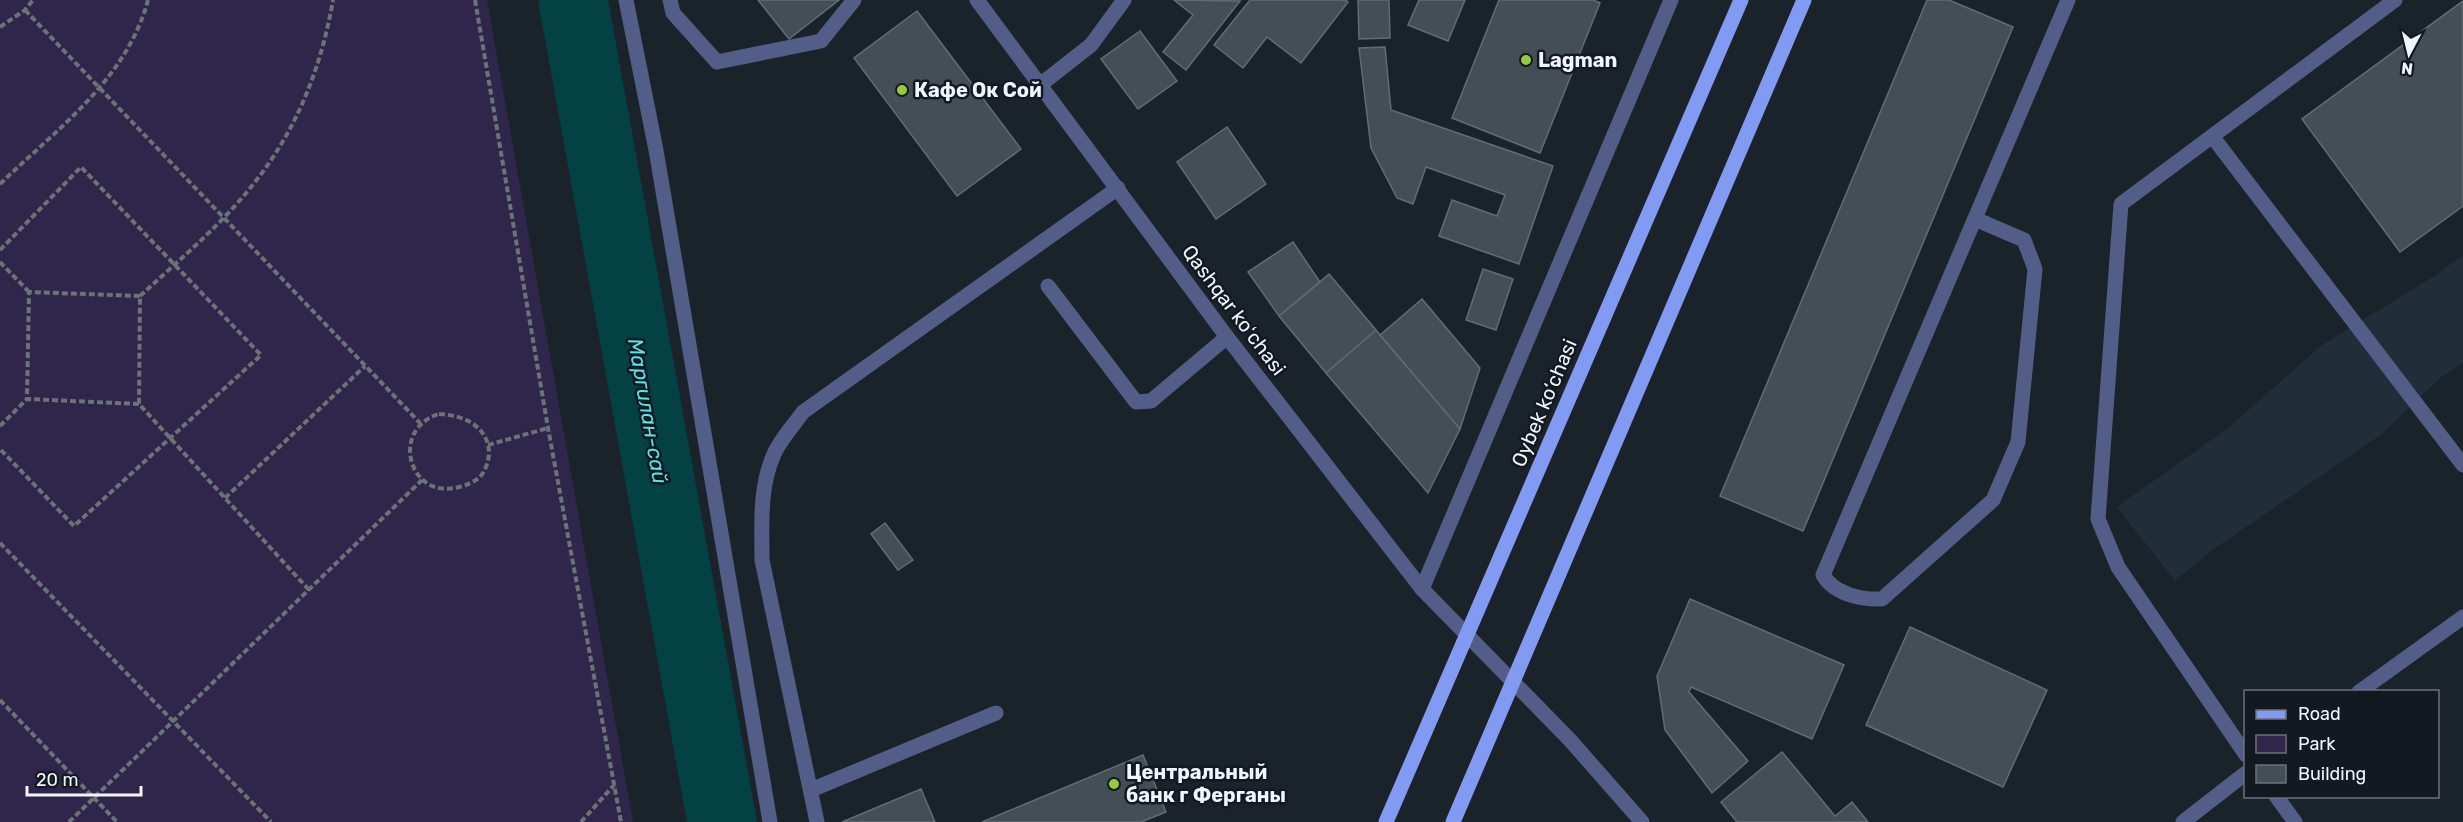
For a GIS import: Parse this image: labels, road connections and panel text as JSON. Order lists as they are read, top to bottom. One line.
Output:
{"streets":{"main road":["Oybek ko‘chasi"],"street":["Qashqar koʻchasi"]},"crossings":[["Qashqar koʻchasi","Oybek ko‘chasi"]],"water":["Маргилан-сай"],"places":["Lagman","Кафе Ок Сой","Центральный банк г Ферганы"],"legend":["Road","Park","Building"],"scale_bar":"20 m","north":"bottom"}
